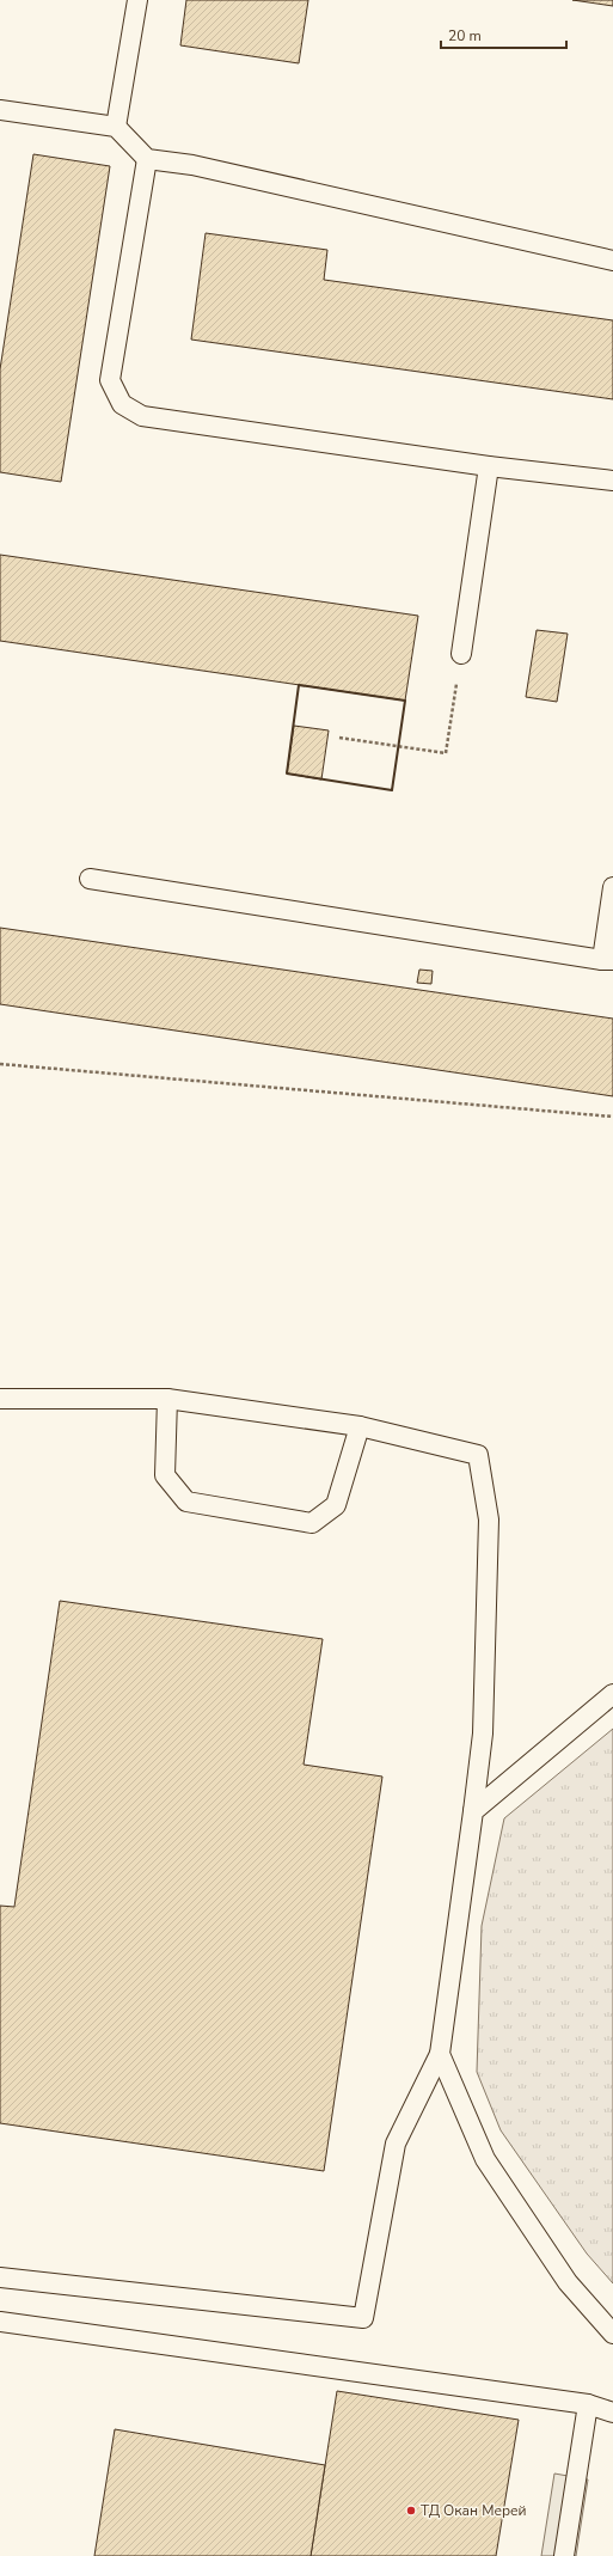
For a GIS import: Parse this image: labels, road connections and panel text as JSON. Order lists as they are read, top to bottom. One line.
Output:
{"places":["ТД Окан Мерей"],"scale_bar":"20 m"}
